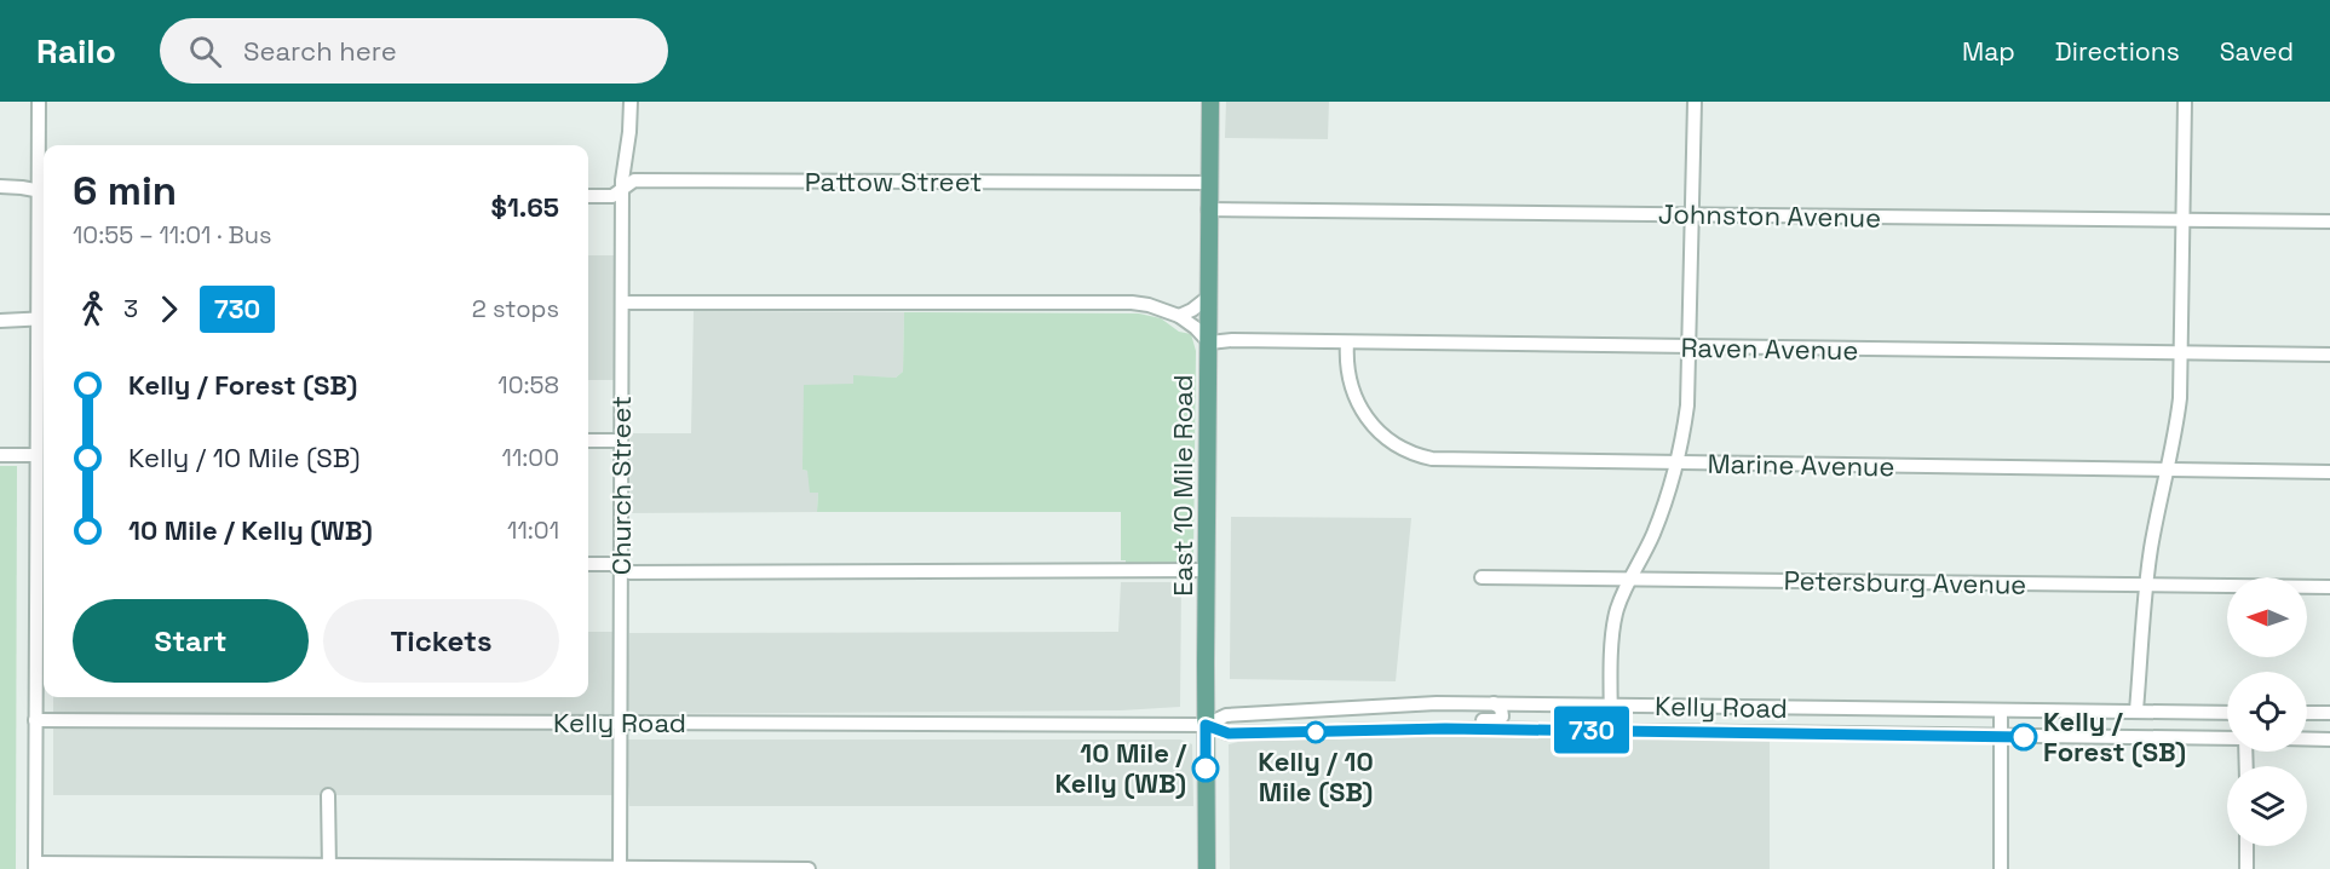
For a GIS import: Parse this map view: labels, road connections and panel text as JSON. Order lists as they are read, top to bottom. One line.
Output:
{"streets":{"main road":["East 10 Mile Road"],"street":["Pattow Street","Johnston Avenue","Raven Avenue","Marine Avenue","Church Street","Petersburg Avenue","Kelly Road"]},"crossings":[["Pattow Street","Church Street"],["Pattow Street","East 10 Mile Road"],["Johnston Avenue","East 10 Mile Road"],["Raven Avenue","Marine Avenue"],["Raven Avenue","East 10 Mile Road"],["Church Street","Kelly Road"],["East 10 Mile Road","Kelly Road"]],"places":["Kelly / 10 Mile (SB)","Kelly / Forest (SB)","10 Mile / Kelly (WB)"],"lines":["bus line 730"],"north":"left","page":{"header":"Railo","search":"Search here","nav":["Map","Directions","Saved"],"on_map":"730","heading":["6 min","10:55 – 11:01 · Bus","$1.65"],"legs":["3","730","2 stops"],"list":[{"name":"Kelly / Forest (SB)","value":"10:58"},{"name":"Kelly / 10 Mile (SB)","value":"11:00"},{"name":"10 Mile / Kelly (WB)","value":"11:01"}],"buttons":["Start","Tickets"]}}
